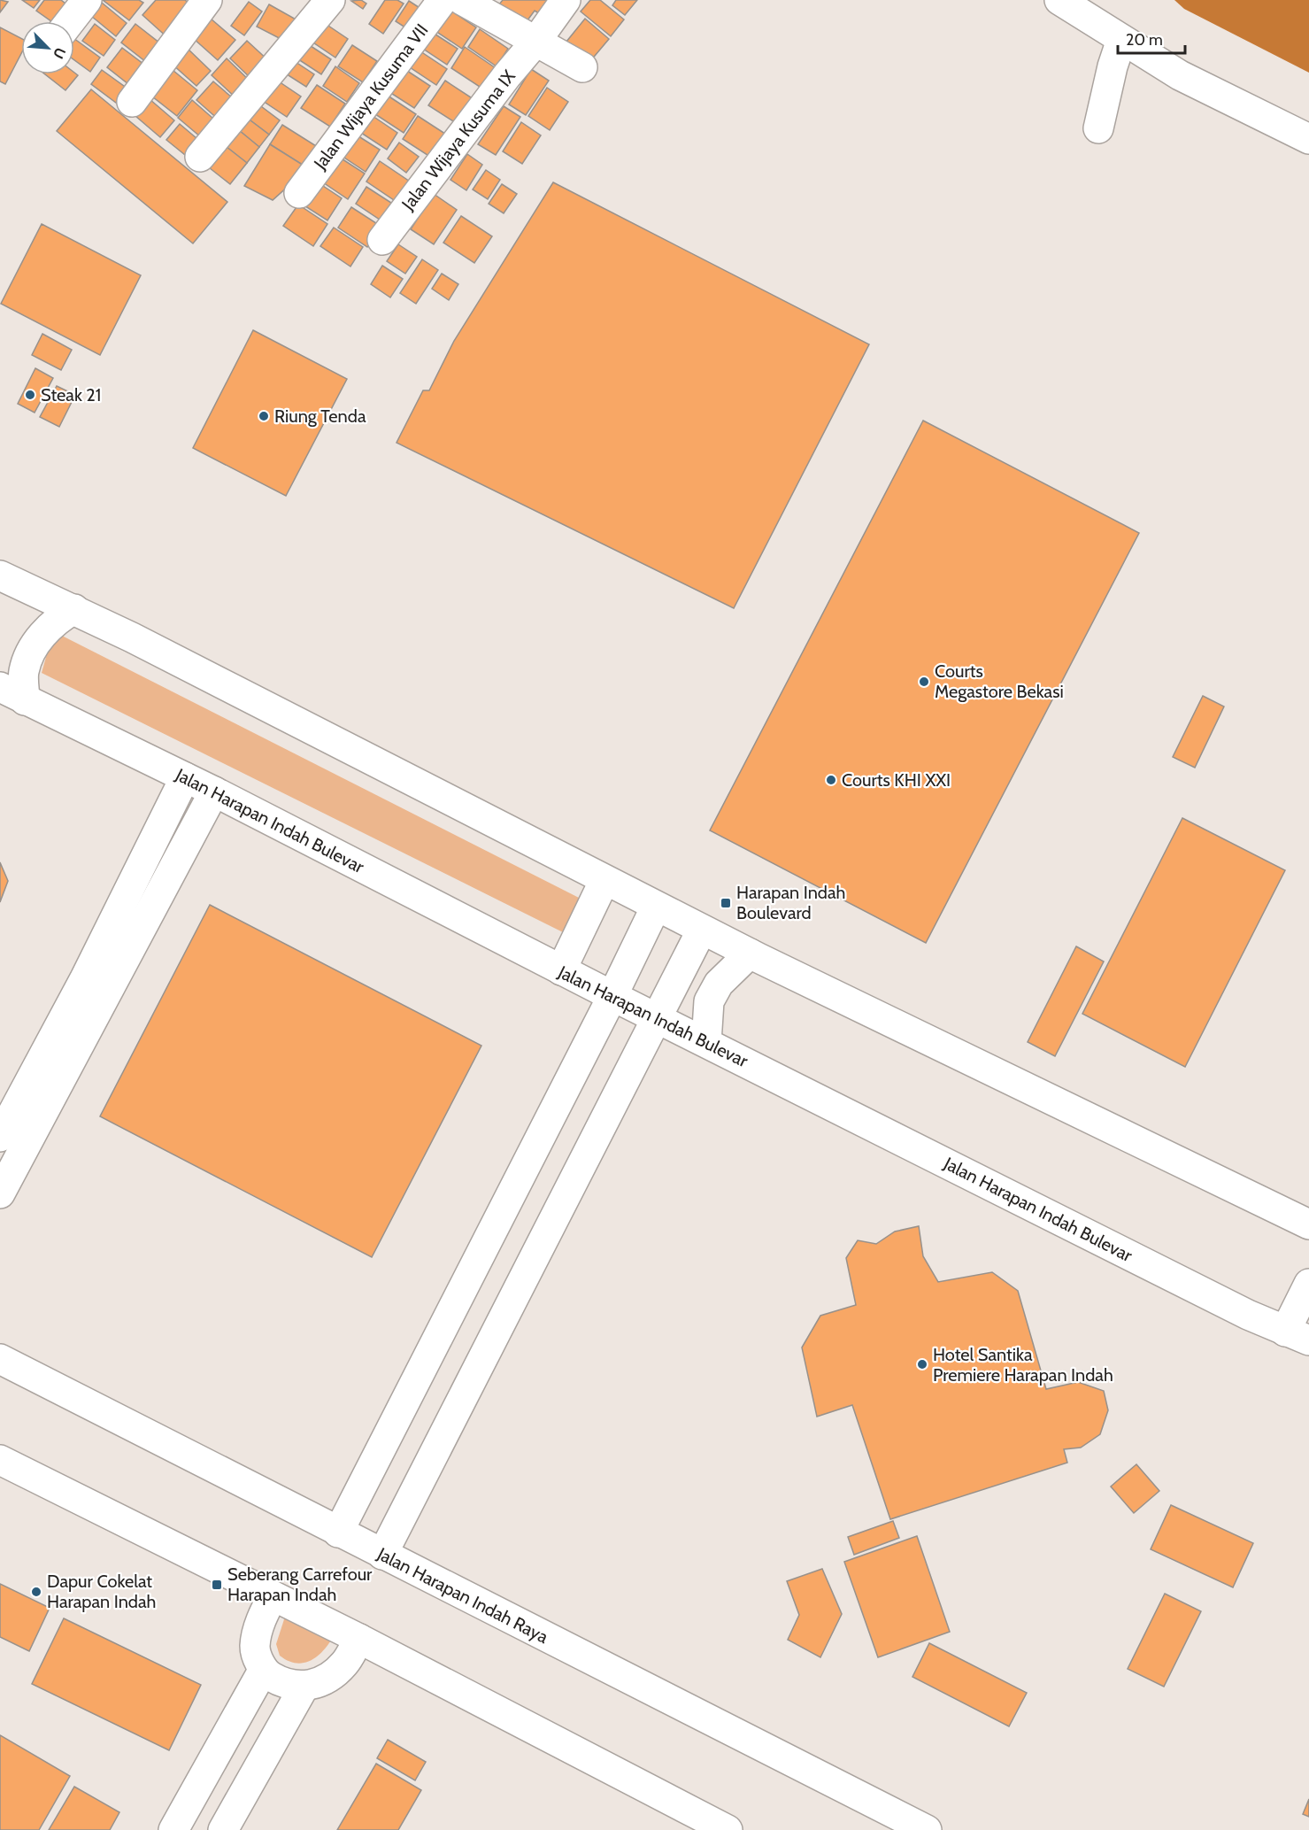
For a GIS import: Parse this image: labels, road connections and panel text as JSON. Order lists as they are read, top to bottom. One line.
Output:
{"streets":{"street":["Jalan Wijaya Kusuma VII","Jalan Wijaya Kusuma IX","Jalan Harapan Indah Bulevar","Jalan Harapan Indah Raya"]},"places":{"other":["Steak 21","Riung Tenda","Courts Megastore Bekasi","Courts KHI XXI","Hotel Santika Premiere Harapan Indah","Dapur Cokelat Harapan Indah"],"transit":["Harapan Indah Boulevard","Seberang Carrefour Harapan Indah"]},"scale_bar":"20 m","north":"bottom right"}
